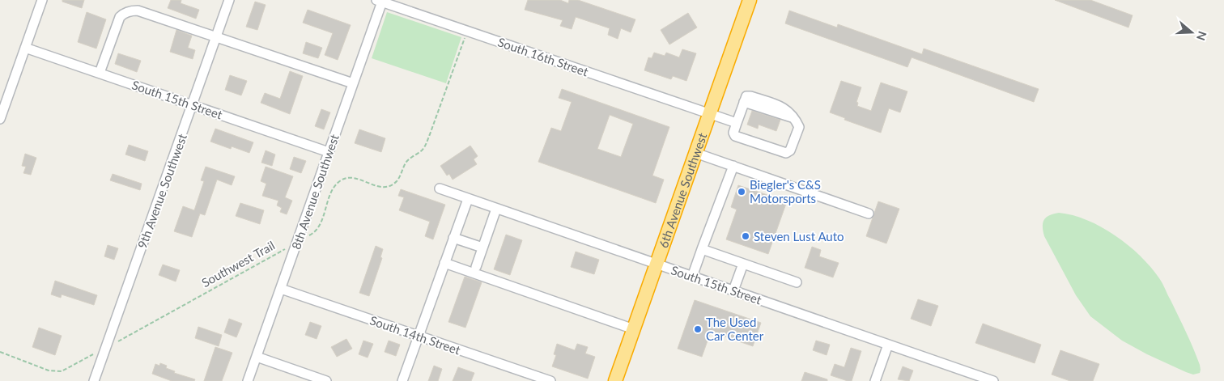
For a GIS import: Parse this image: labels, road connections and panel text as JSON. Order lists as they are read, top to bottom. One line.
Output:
{"streets":{"highway":["6th Avenue Southwest"],"street":["South 16th Street","South 15th Street","9th Avenue Southwest","8th Avenue Southwest","South 14th Street"],"path":["Southwest Trail"]},"crossings":[["South 16th Street","6th Avenue Southwest"],["South 16th Street","8th Avenue Southwest"],["South 16th Street","Southwest Trail"],["South 15th Street","9th Avenue Southwest"],["South 15th Street","6th Avenue Southwest"],["South 15th Street","8th Avenue Southwest"],["9th Avenue Southwest","Southwest Trail"],["8th Avenue Southwest","Southwest Trail"],["8th Avenue Southwest","South 14th Street"]],"places":["Biegler's C&S Motorsports","Steven Lust Auto","The Used Car Center"],"north":"right"}
